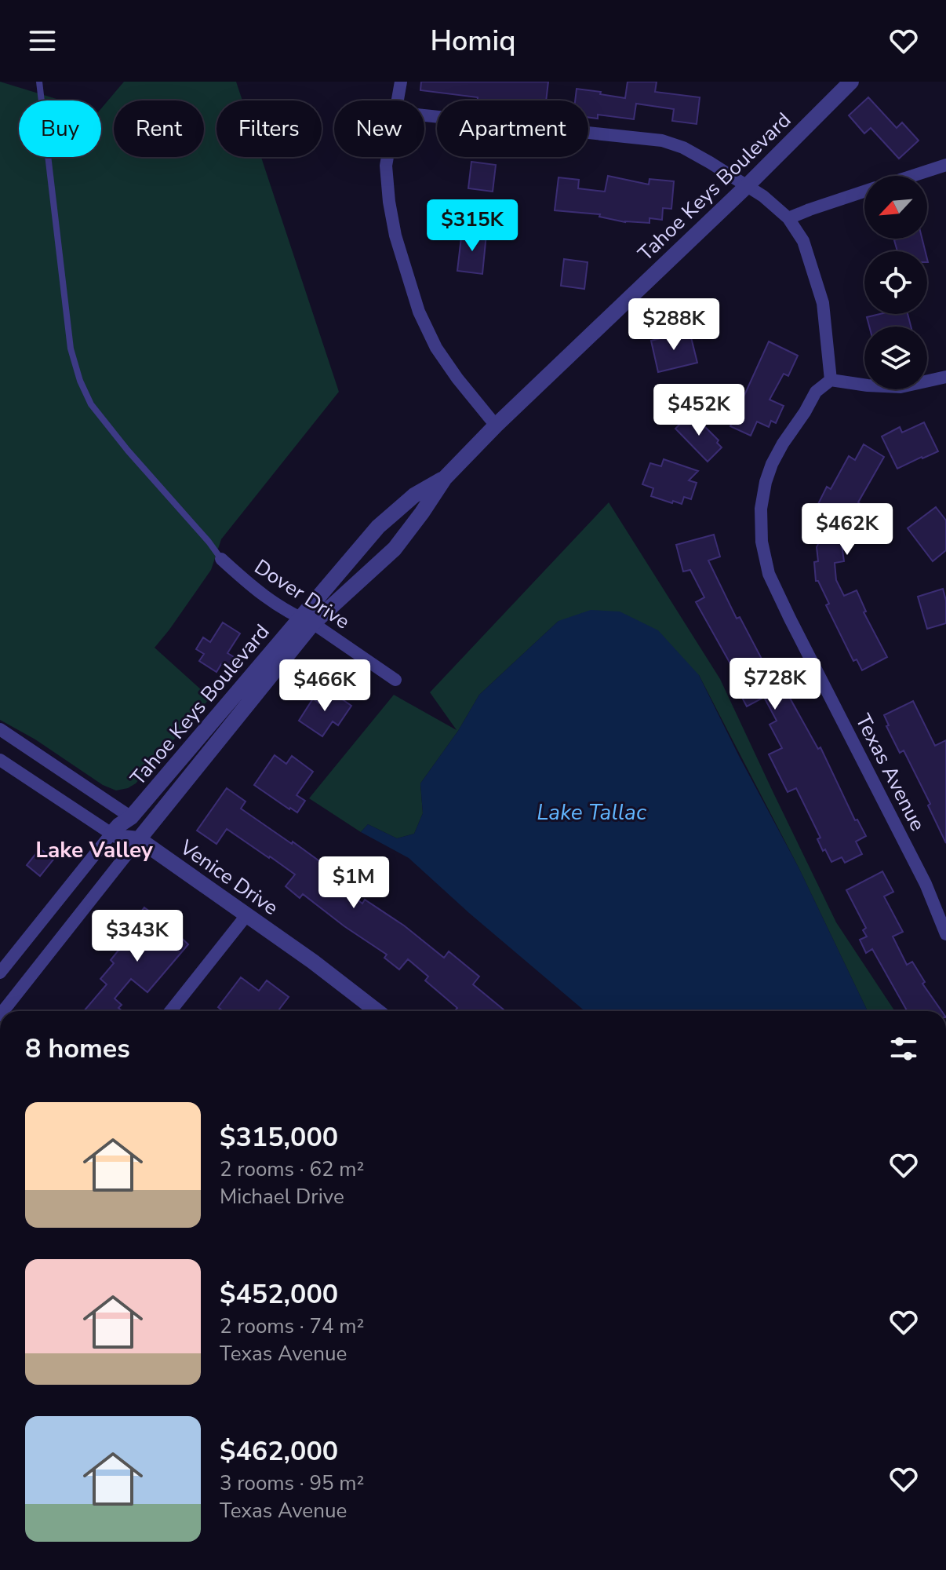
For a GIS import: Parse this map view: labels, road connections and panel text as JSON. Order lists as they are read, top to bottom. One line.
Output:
{"streets":{"street":["Tahoe Keys Boulevard","Dover Drive","Texas Avenue","Venice Drive"]},"crossings":[["Tahoe Keys Boulevard","Dover Drive"],["Tahoe Keys Boulevard","Venice Drive"]],"districts":["Lake Valley"],"water":["Lake Tallac"],"north":"bottom left","page":{"header":"Homiq","chip":["Buy","Rent","Filters","New","Apartment"],"price":["$315K","$288K","$452K","$462K","$728K","$466K","$1M","$343K"],"heading":"8 homes","list":[{"name":"$315,000","note":"2 rooms · 62 m² · Michael Drive"},{"name":"$452,000","note":"2 rooms · 74 m² · Texas Avenue"},{"name":"$462,000","note":"3 rooms · 95 m² · Texas Avenue"}]}}
